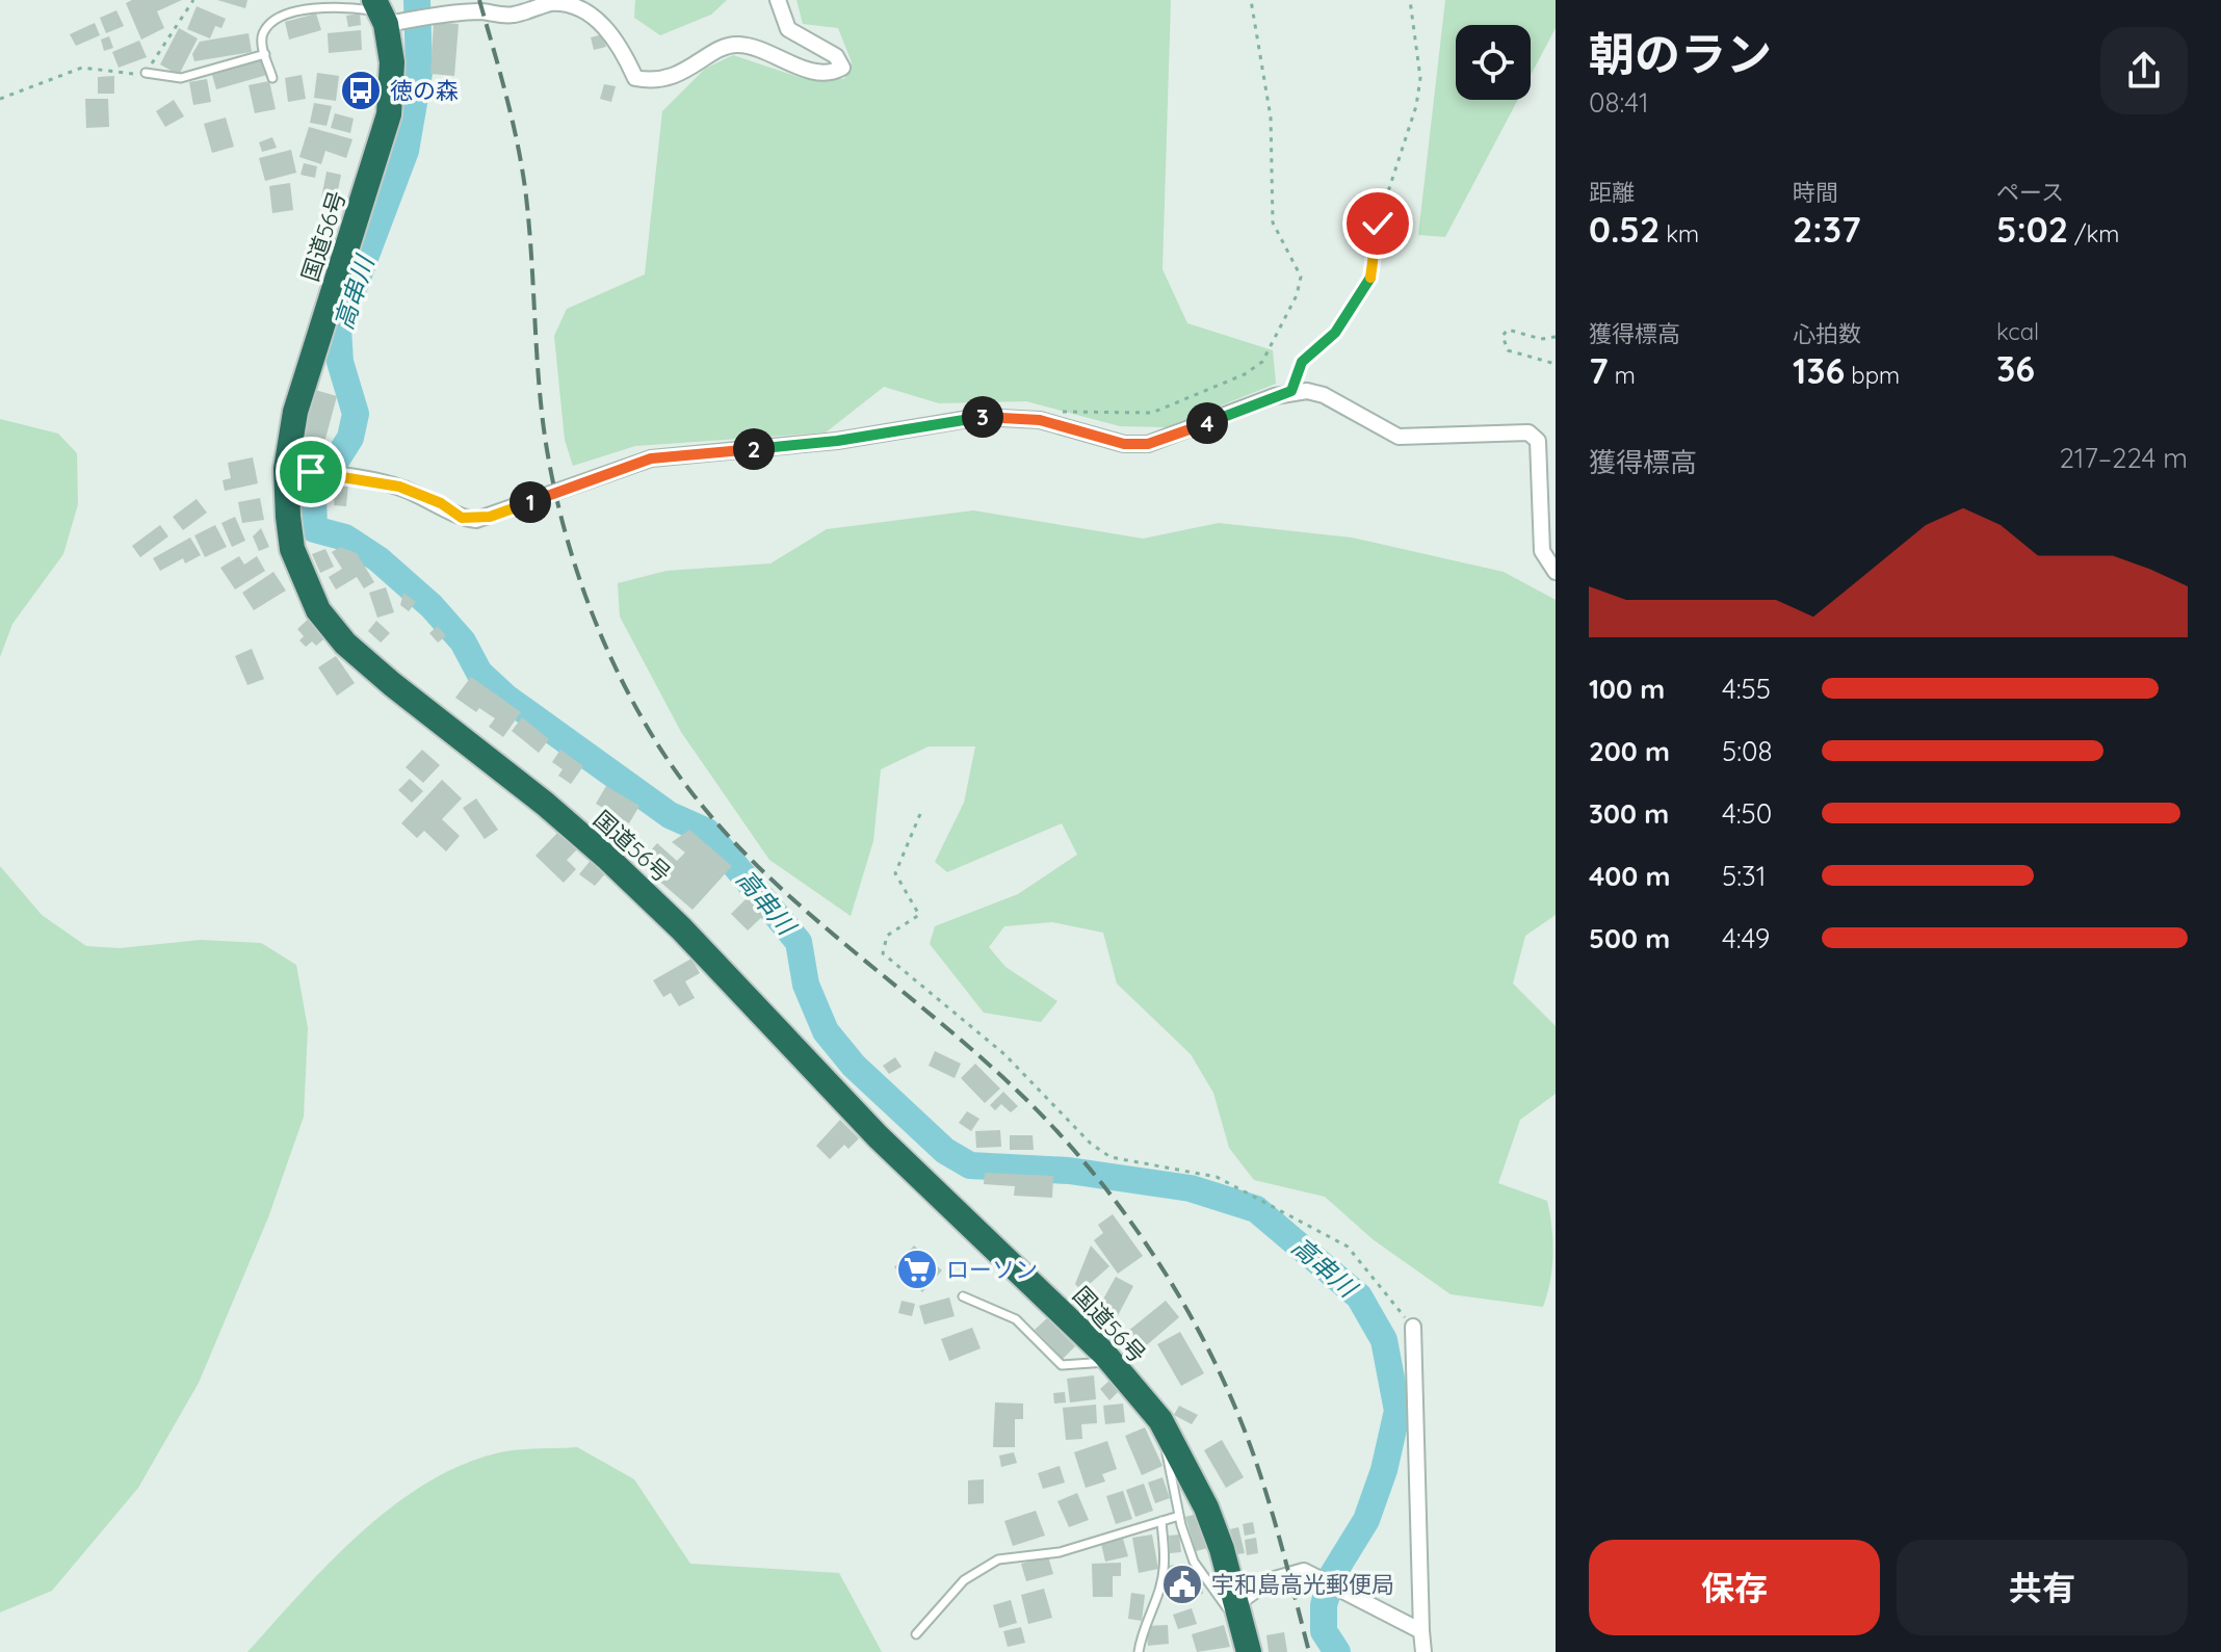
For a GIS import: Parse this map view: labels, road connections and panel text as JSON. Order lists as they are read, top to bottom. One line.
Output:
{"streets":{"highway":["国道56号"]},"water":["高串川"],"places":{"bus stop":["徳の森"],"supermarket":["ローソン"],"public building":["宇和島高光郵便局"]},"page":{"heading":["朝のラン","08:41"],"stats":[["距離","0.52 km"],["時間","2:37"],["ペース","5:02 /km"],["獲得標高","7 m"],["心拍数","136 bpm"],["kcal","36"]],"pins":["3","4","2","1"],"chart":["獲得標高","217–224 m"],"list":[{"name":"100 m","note":"4:55"},{"name":"200 m","note":"5:08"},{"name":"300 m","note":"4:50"},{"name":"400 m","note":"5:31"},{"name":"500 m","note":"4:49"}],"buttons":["保存","共有"]}}
